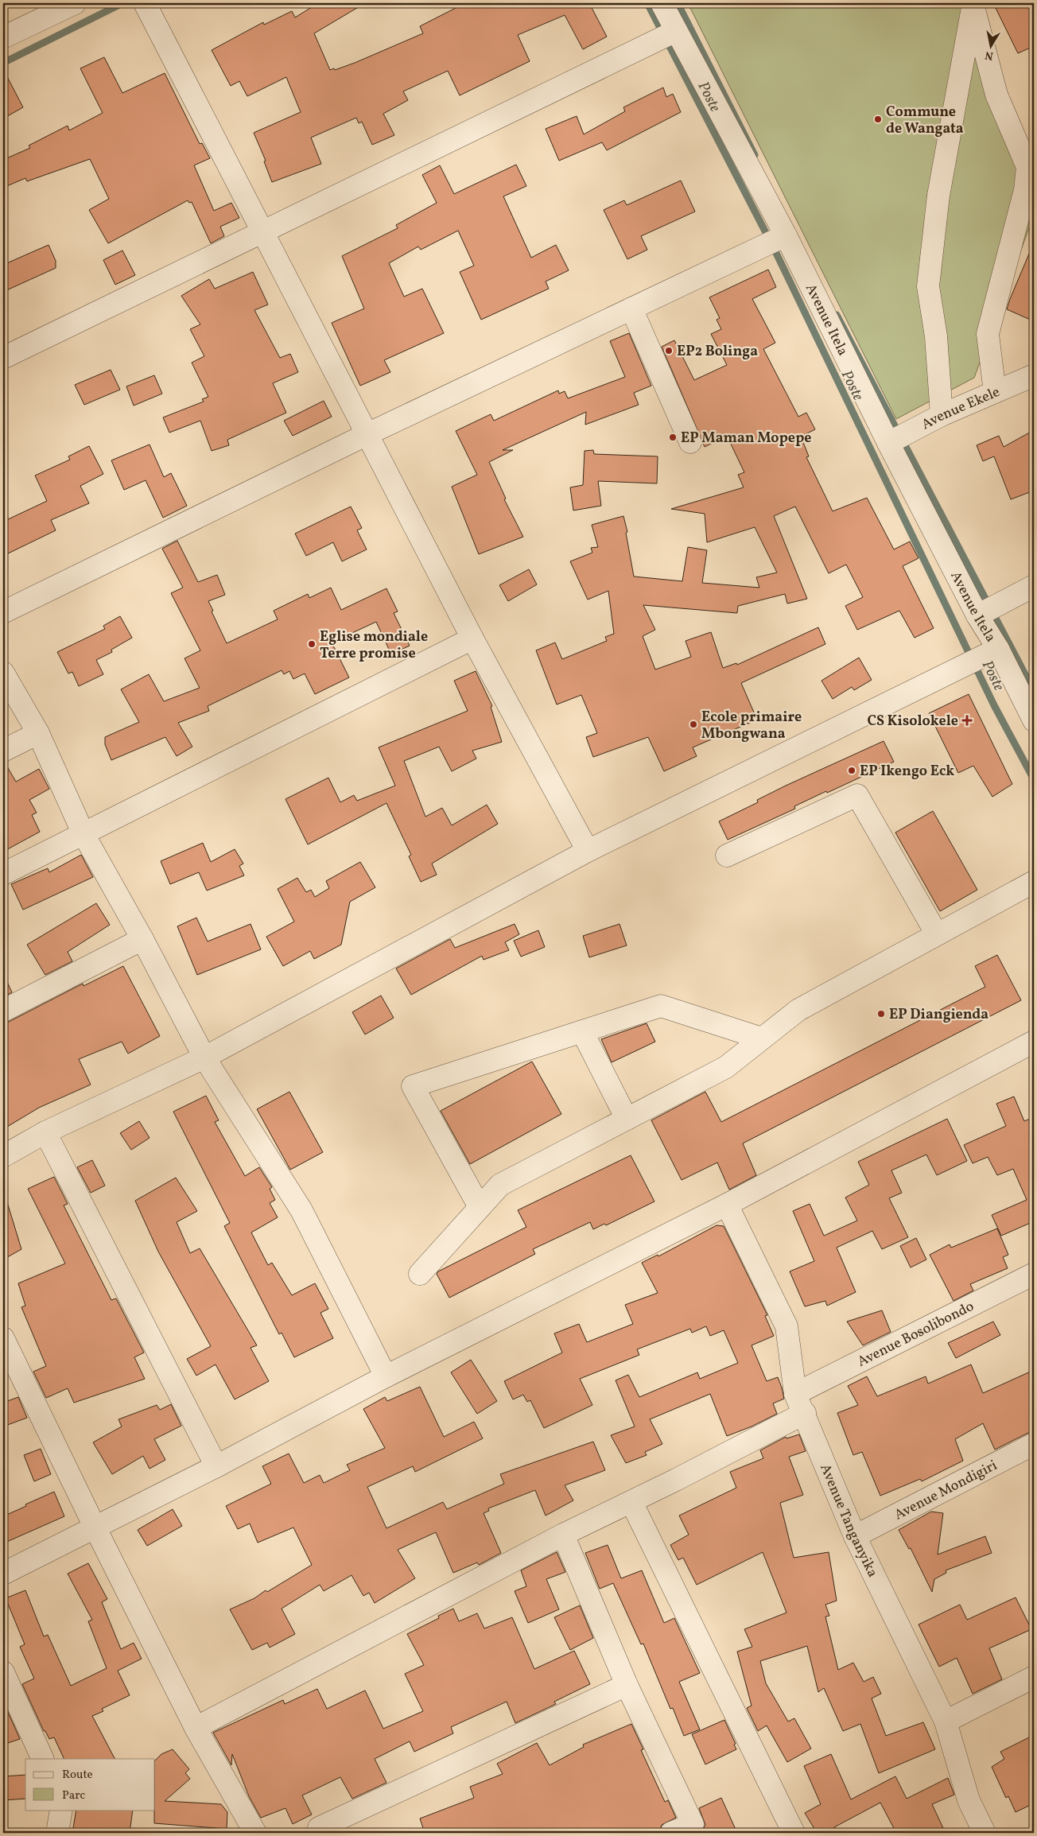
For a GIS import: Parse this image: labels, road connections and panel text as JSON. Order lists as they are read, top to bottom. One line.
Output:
{"streets":{"street":["Avenue Itela","Avenue Ekele","Avenue Bosolibondo","Avenue Mondigiri","Avenue Tanganyika"]},"crossings":[["Avenue Itela","Avenue Ekele"],["Avenue Bosolibondo","Avenue Tanganyika"],["Avenue Mondigiri","Avenue Tanganyika"]],"water":["Poste"],"places":{"other":["Commune de Wangata","EP2 Bolinga","EP Maman Mopepe","Eglise mondiale Terre promise","Ecole primaire Mbongwana","EP Ikengo Eck","EP Diangienda"],"health":["CS Kisolokele"]},"legend":["Route","Parc"],"north":"bottom"}
